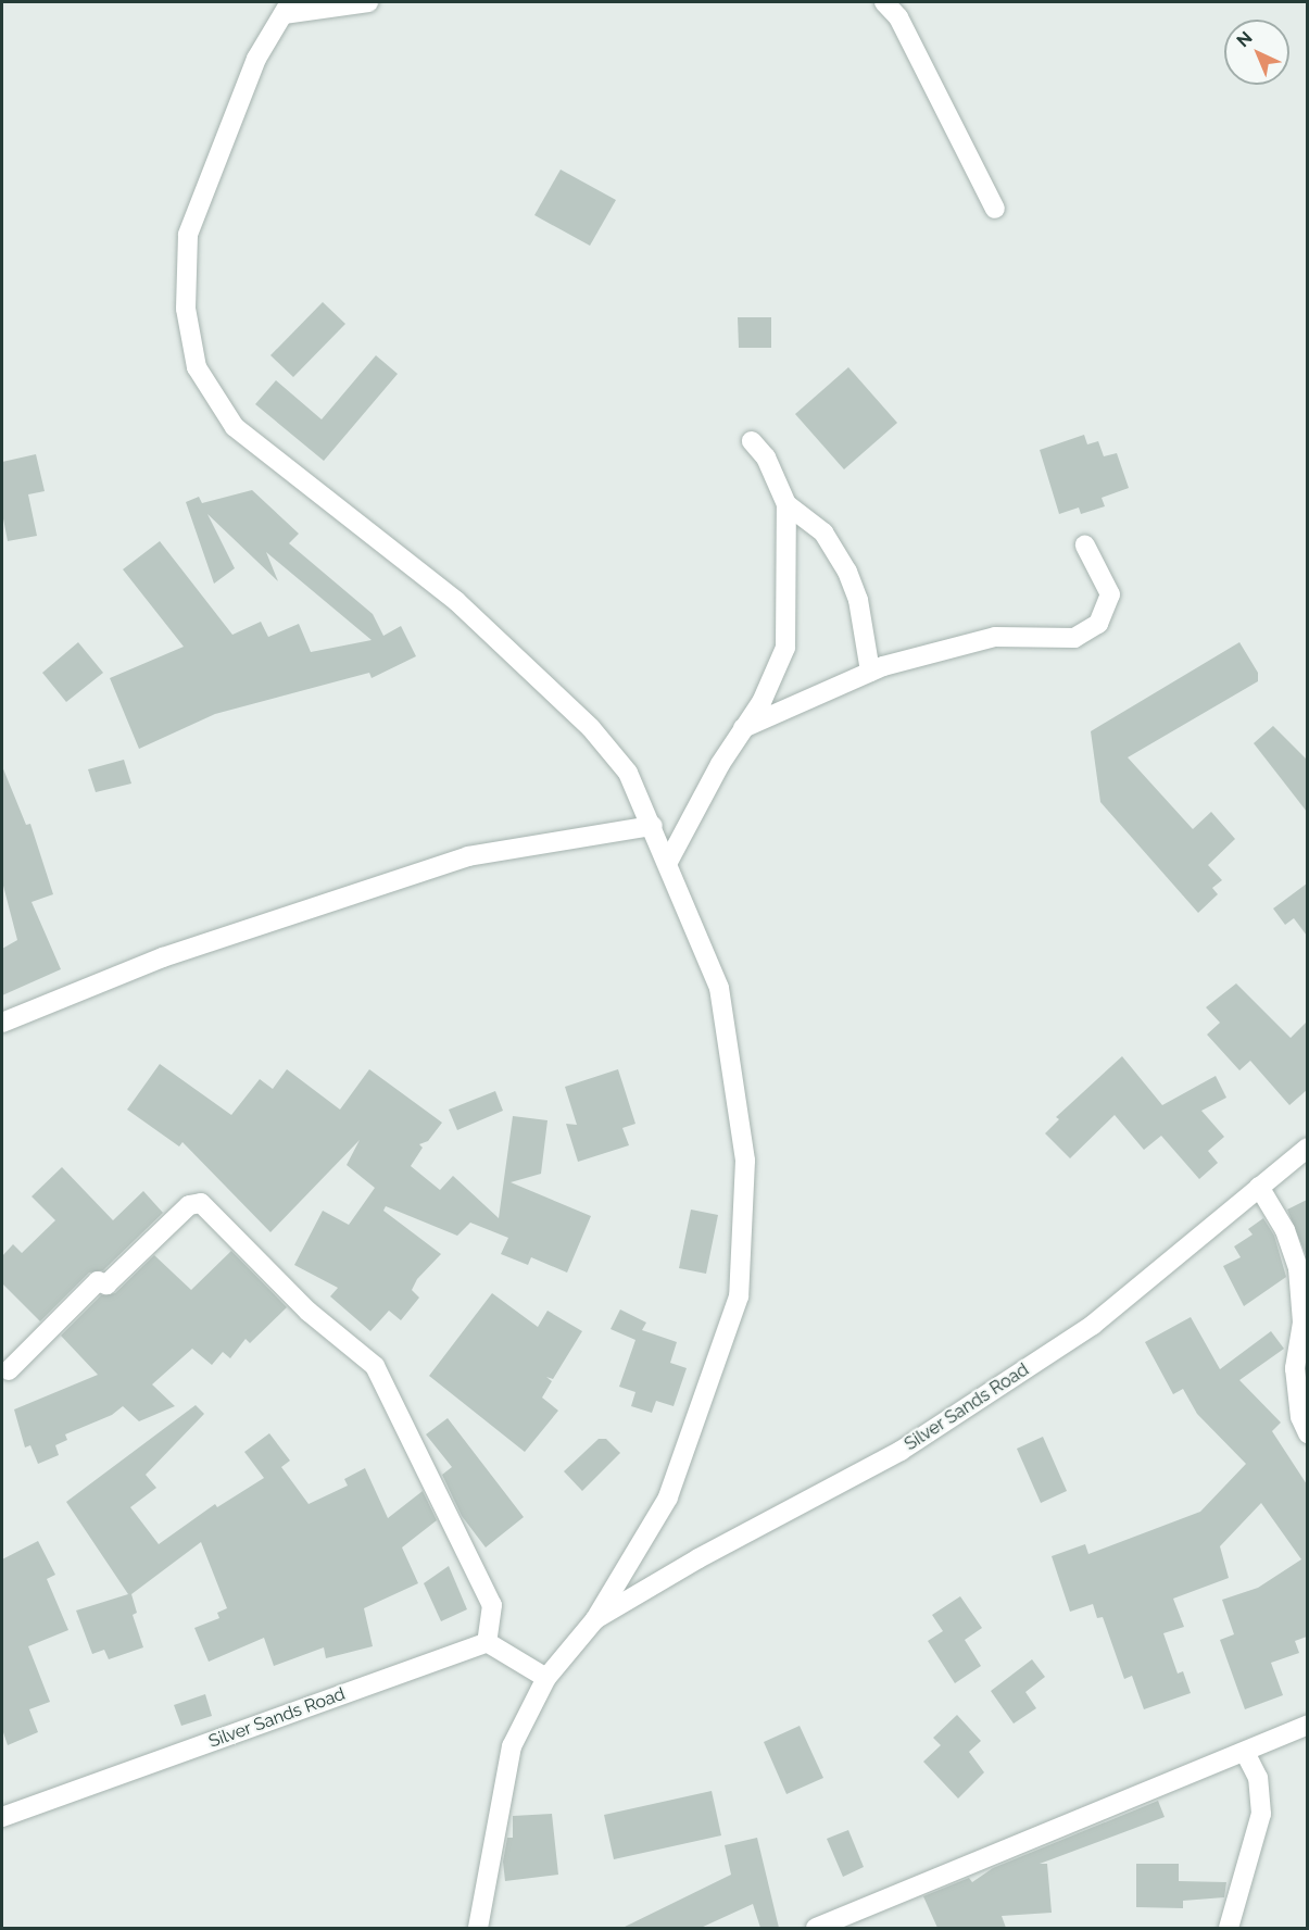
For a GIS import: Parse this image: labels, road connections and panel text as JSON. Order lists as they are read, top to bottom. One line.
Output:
{"streets":{"street":["Silver Sands Road"]},"north":"top left"}
